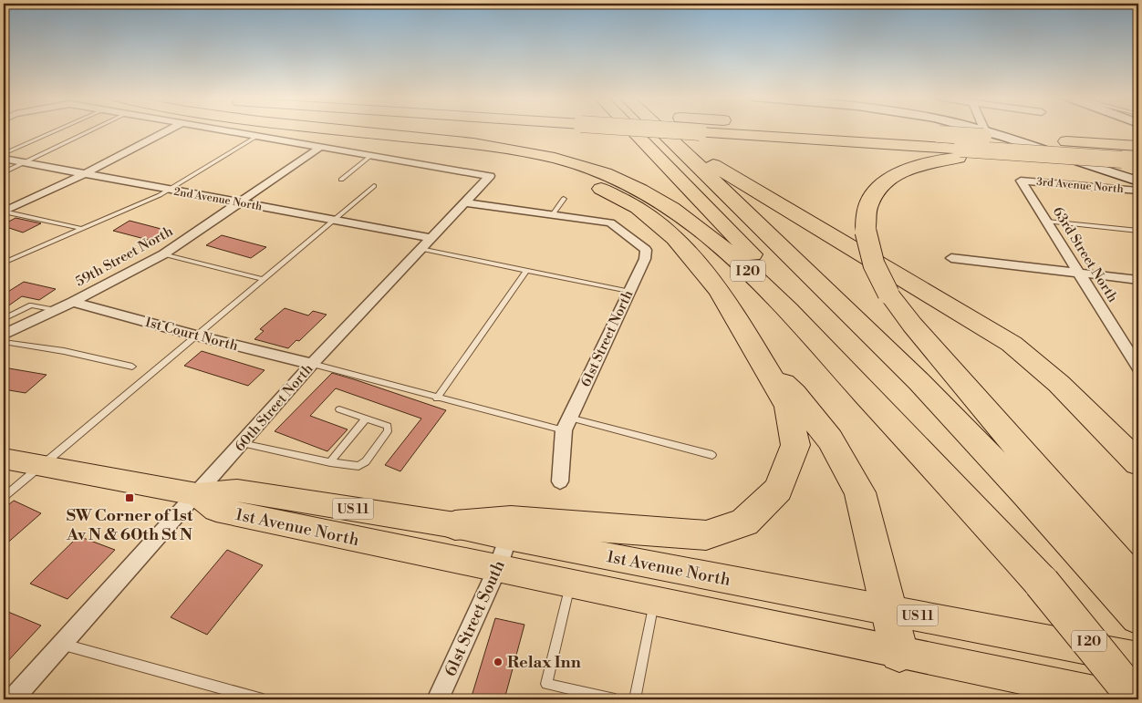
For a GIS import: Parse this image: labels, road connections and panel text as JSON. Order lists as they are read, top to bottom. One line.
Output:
{"streets":{"highway":["I 20"],"main road":["US 11","1st Avenue North"],"street":["3rd Avenue North","2nd Avenue North","63rd Street North","59th Street North","1st Court North","61st Street North","60th Street North","61st Street South"]},"crossings":[["3rd Avenue North","63rd Street North"],["2nd Avenue North","59th Street North"],["2nd Avenue North","60th Street North"],["59th Street North","1st Court North"],["1st Court North","60th Street North"],["60th Street North","1st Avenue North"],["1st Avenue North","61st Street South"]],"places":{"transit":["SW Corner of 1st Av N & 60th St N"],"other":["Relax Inn"]}}
